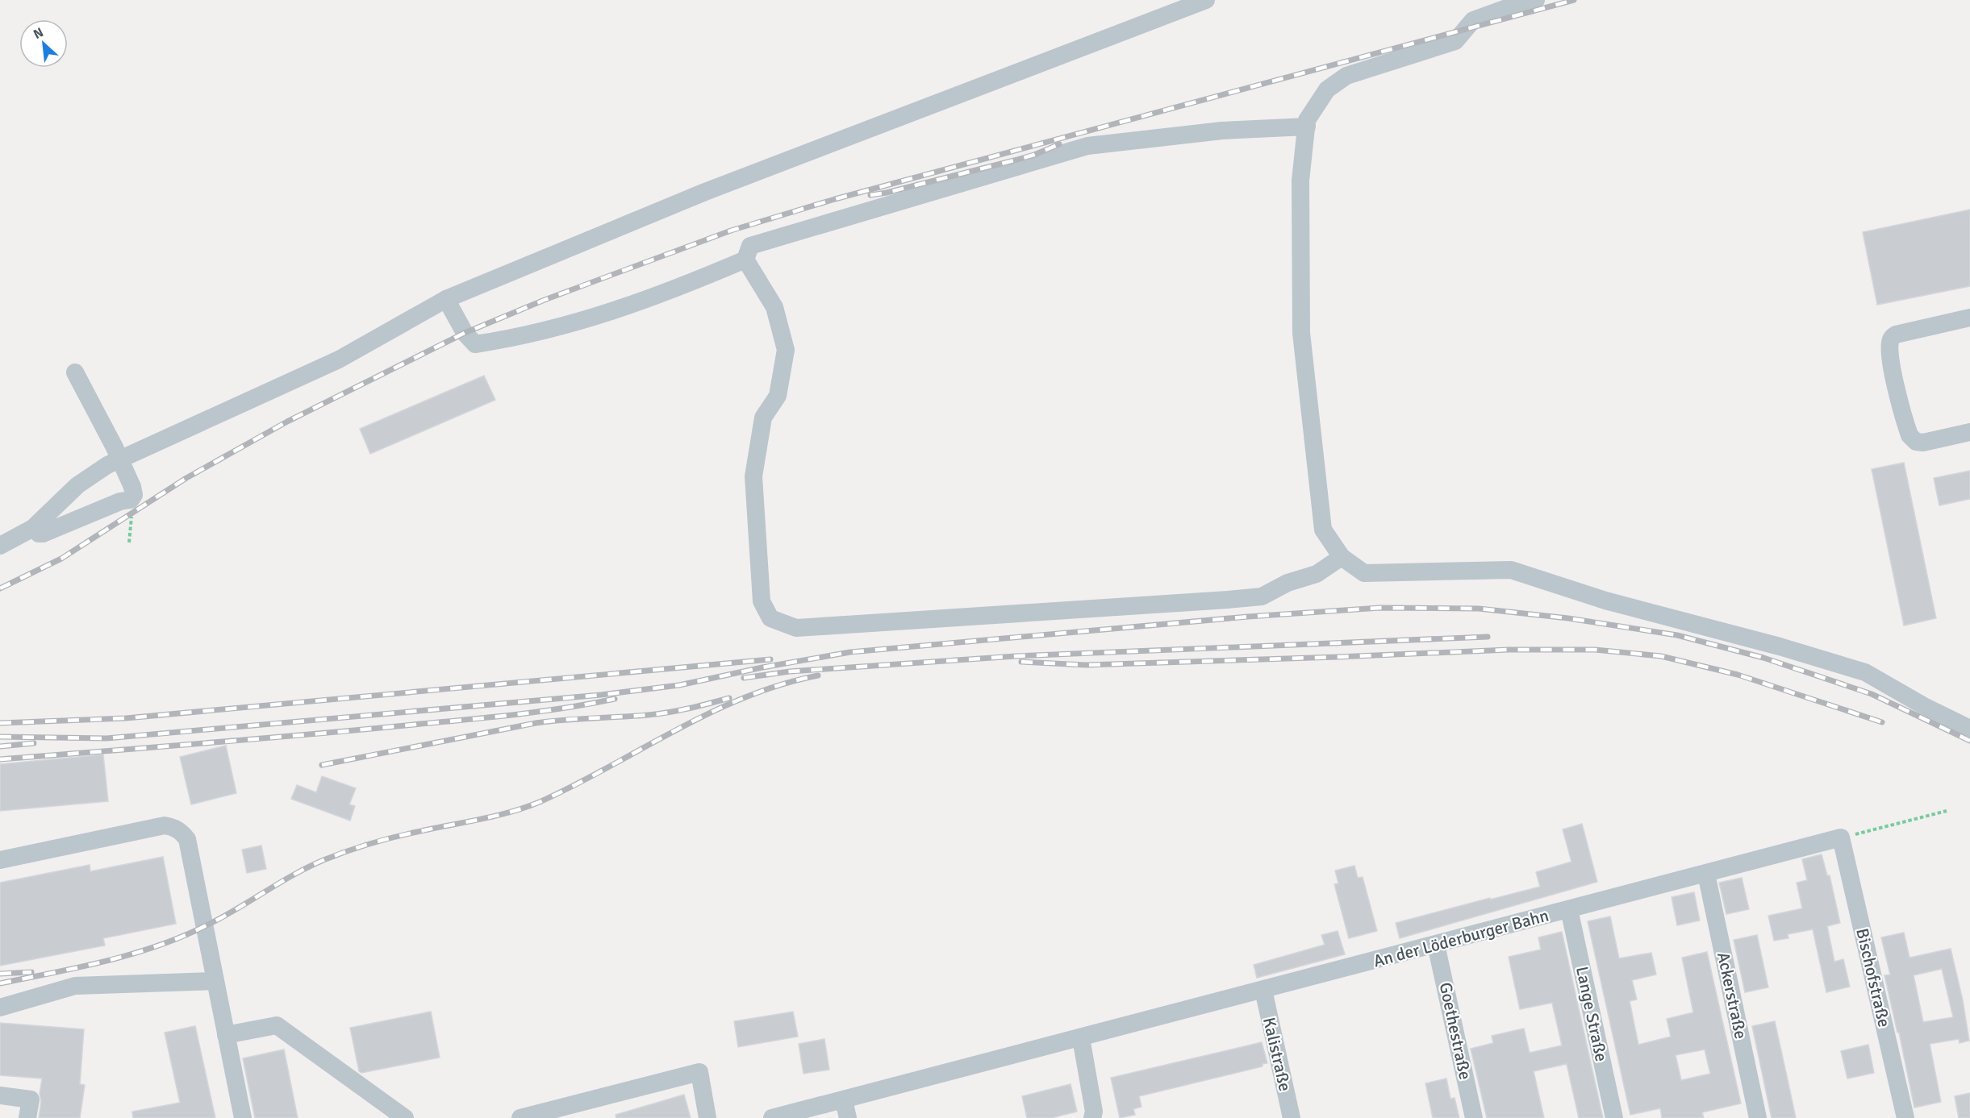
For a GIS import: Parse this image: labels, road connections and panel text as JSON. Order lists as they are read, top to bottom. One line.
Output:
{"streets":{"street":["An der Löderburger Bahn","Bischofstraße","Ackerstraße","Lange Straße","Goethestraße","Kalistraße"]},"crossings":[["An der Löderburger Bahn","Bischofstraße"],["An der Löderburger Bahn","Ackerstraße"],["An der Löderburger Bahn","Lange Straße"],["An der Löderburger Bahn","Goethestraße"],["An der Löderburger Bahn","Kalistraße"]],"north":"top left"}
